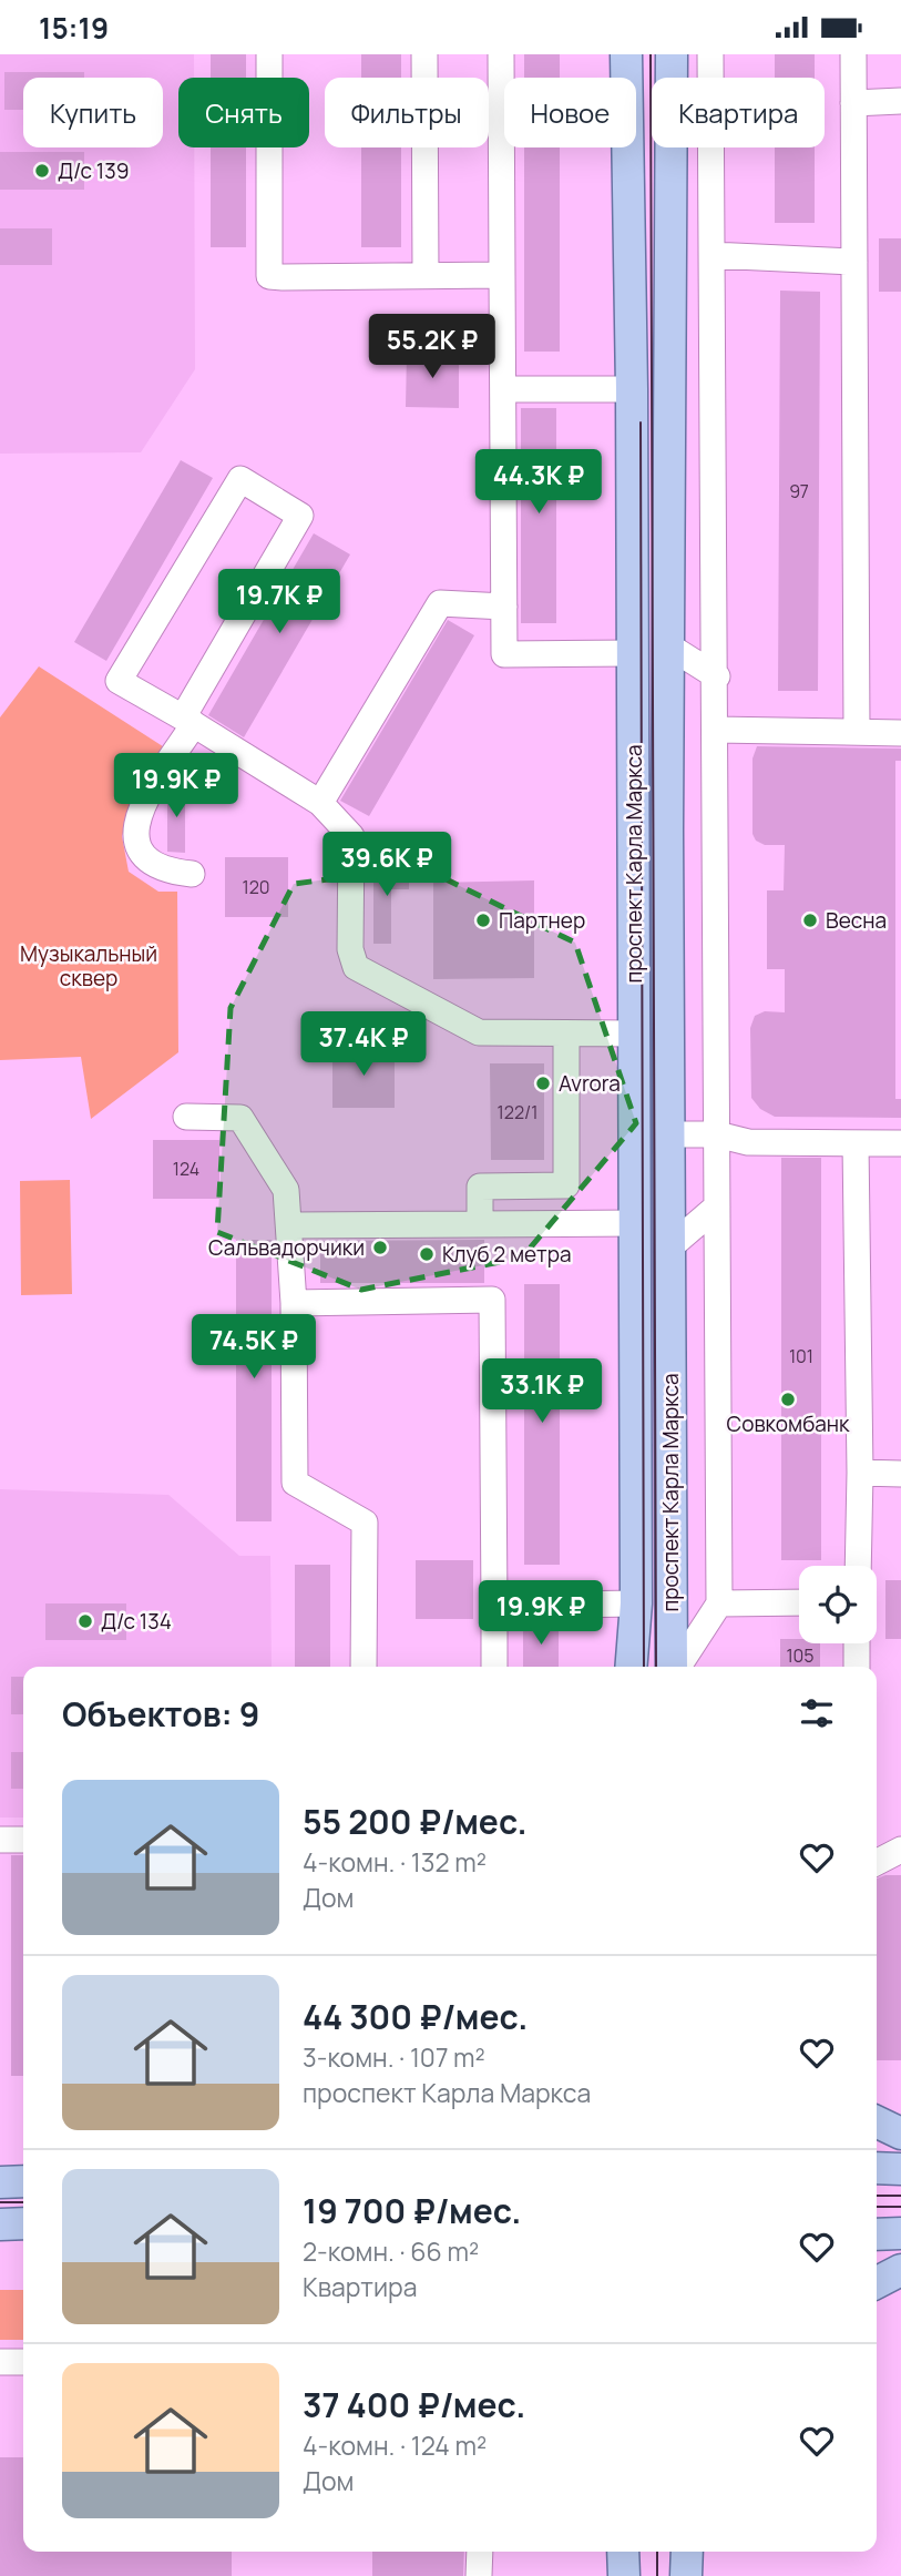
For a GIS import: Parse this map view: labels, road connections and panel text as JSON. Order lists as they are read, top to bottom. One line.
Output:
{"streets":{"main road":["проспект Карла Маркса"]},"parks":["Музыкальный сквер"],"places":["Д/с 139","Партнер","Весна","Avrora","Сальвадорчики","Клуб 2 метра","Совкомбанк","Д/с 134"],"house_numbers":["97","120","122/1","124","101","105"],"page":{"status":"15:19","chip":["Купить","Снять","Фильтры","Новое","Квартира"],"price":["55.2K ₽","44.3K ₽","19.7K ₽","19.9K ₽","39.6K ₽","37.4K ₽","74.5K ₽","33.1K ₽","19.9K ₽"],"heading":"Объектов: 9","list":[{"name":"55 200 ₽/мес.","note":"4-комн. · 132 m² · Дом"},{"name":"44 300 ₽/мес.","note":"3-комн. · 107 m² · проспект Карла Маркса"},{"name":"19 700 ₽/мес.","note":"2-комн. · 66 m² · Квартира"},{"name":"37 400 ₽/мес.","note":"4-комн. · 124 m² · Дом"}]}}
